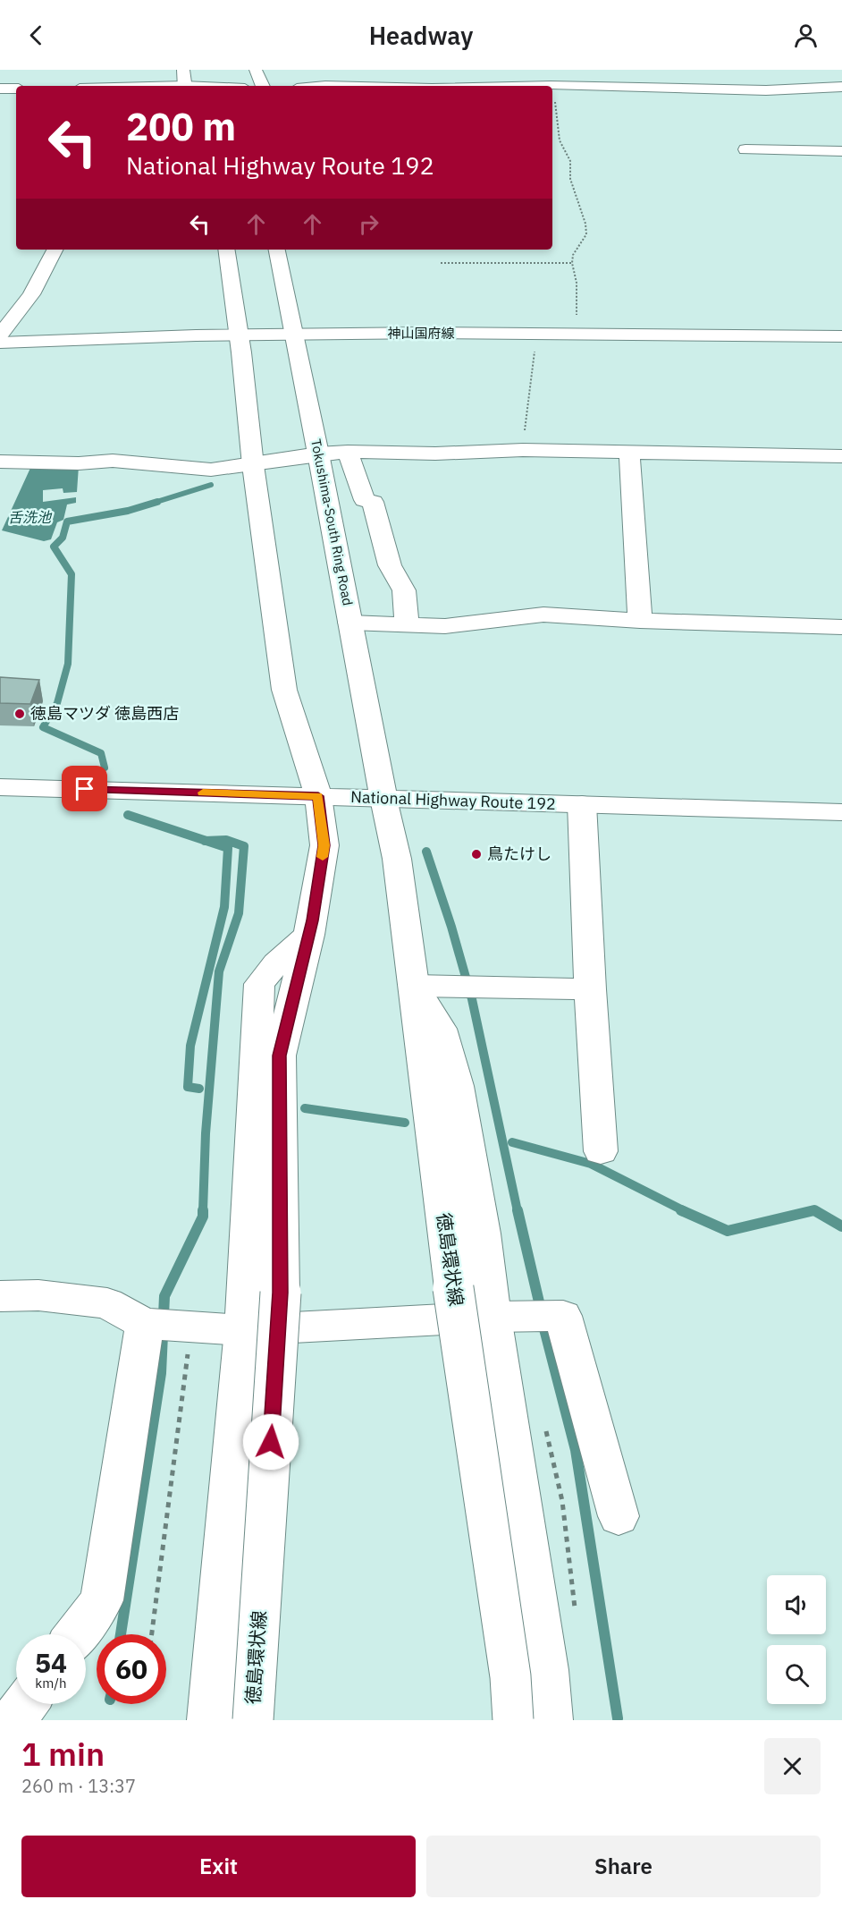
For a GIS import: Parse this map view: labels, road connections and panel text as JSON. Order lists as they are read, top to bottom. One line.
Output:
{"streets":{"main road":["神山国府線","Tokushima-South Ring Road","National Highway Route 192","徳島環状線"]},"crossings":[["神山国府線","Tokushima-South Ring Road"],["Tokushima-South Ring Road","National Highway Route 192"],["Tokushima-South Ring Road","徳島環状線"],["National Highway Route 192","徳島環状線"]],"water":["舌洗池"],"places":["徳島マツダ 徳島西店","鳥たけし"],"page":{"header":"Headway","turn":["200 m","National Highway Route 192"],"speed":"54 km/h","limit":"60","heading":["1 min","260 m · 13:37"],"buttons":["Exit","Share"]}}
